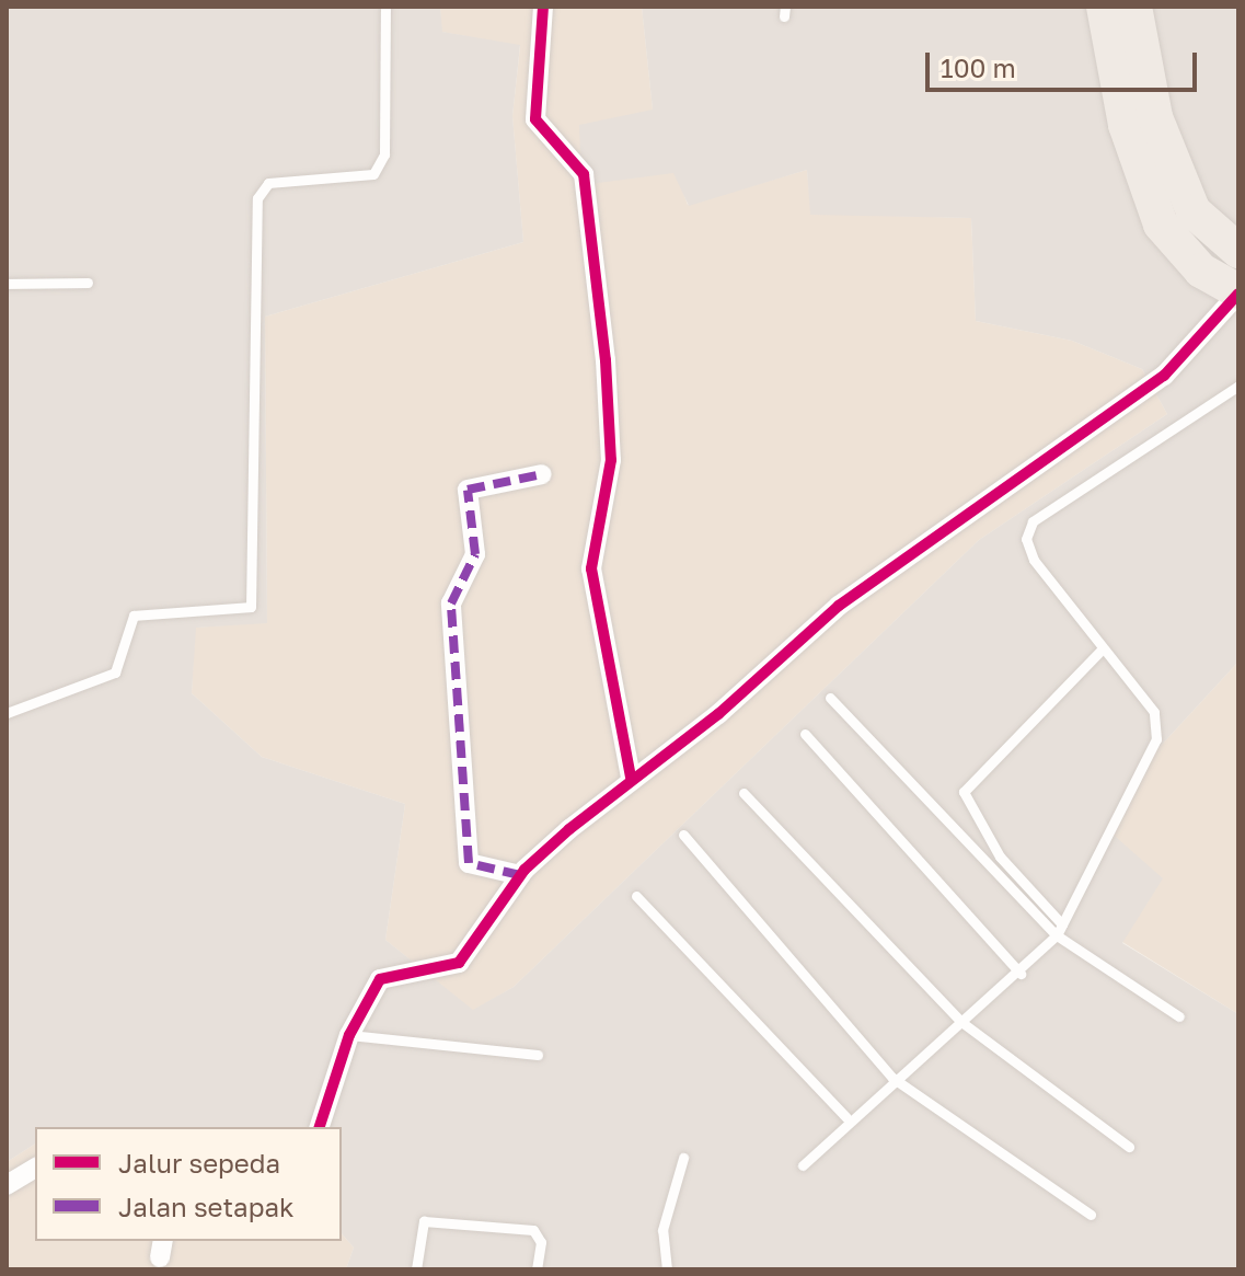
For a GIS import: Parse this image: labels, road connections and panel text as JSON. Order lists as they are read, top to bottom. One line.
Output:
{"legend":["Jalur sepeda","Jalan setapak"],"scale_bar":"100 m"}
